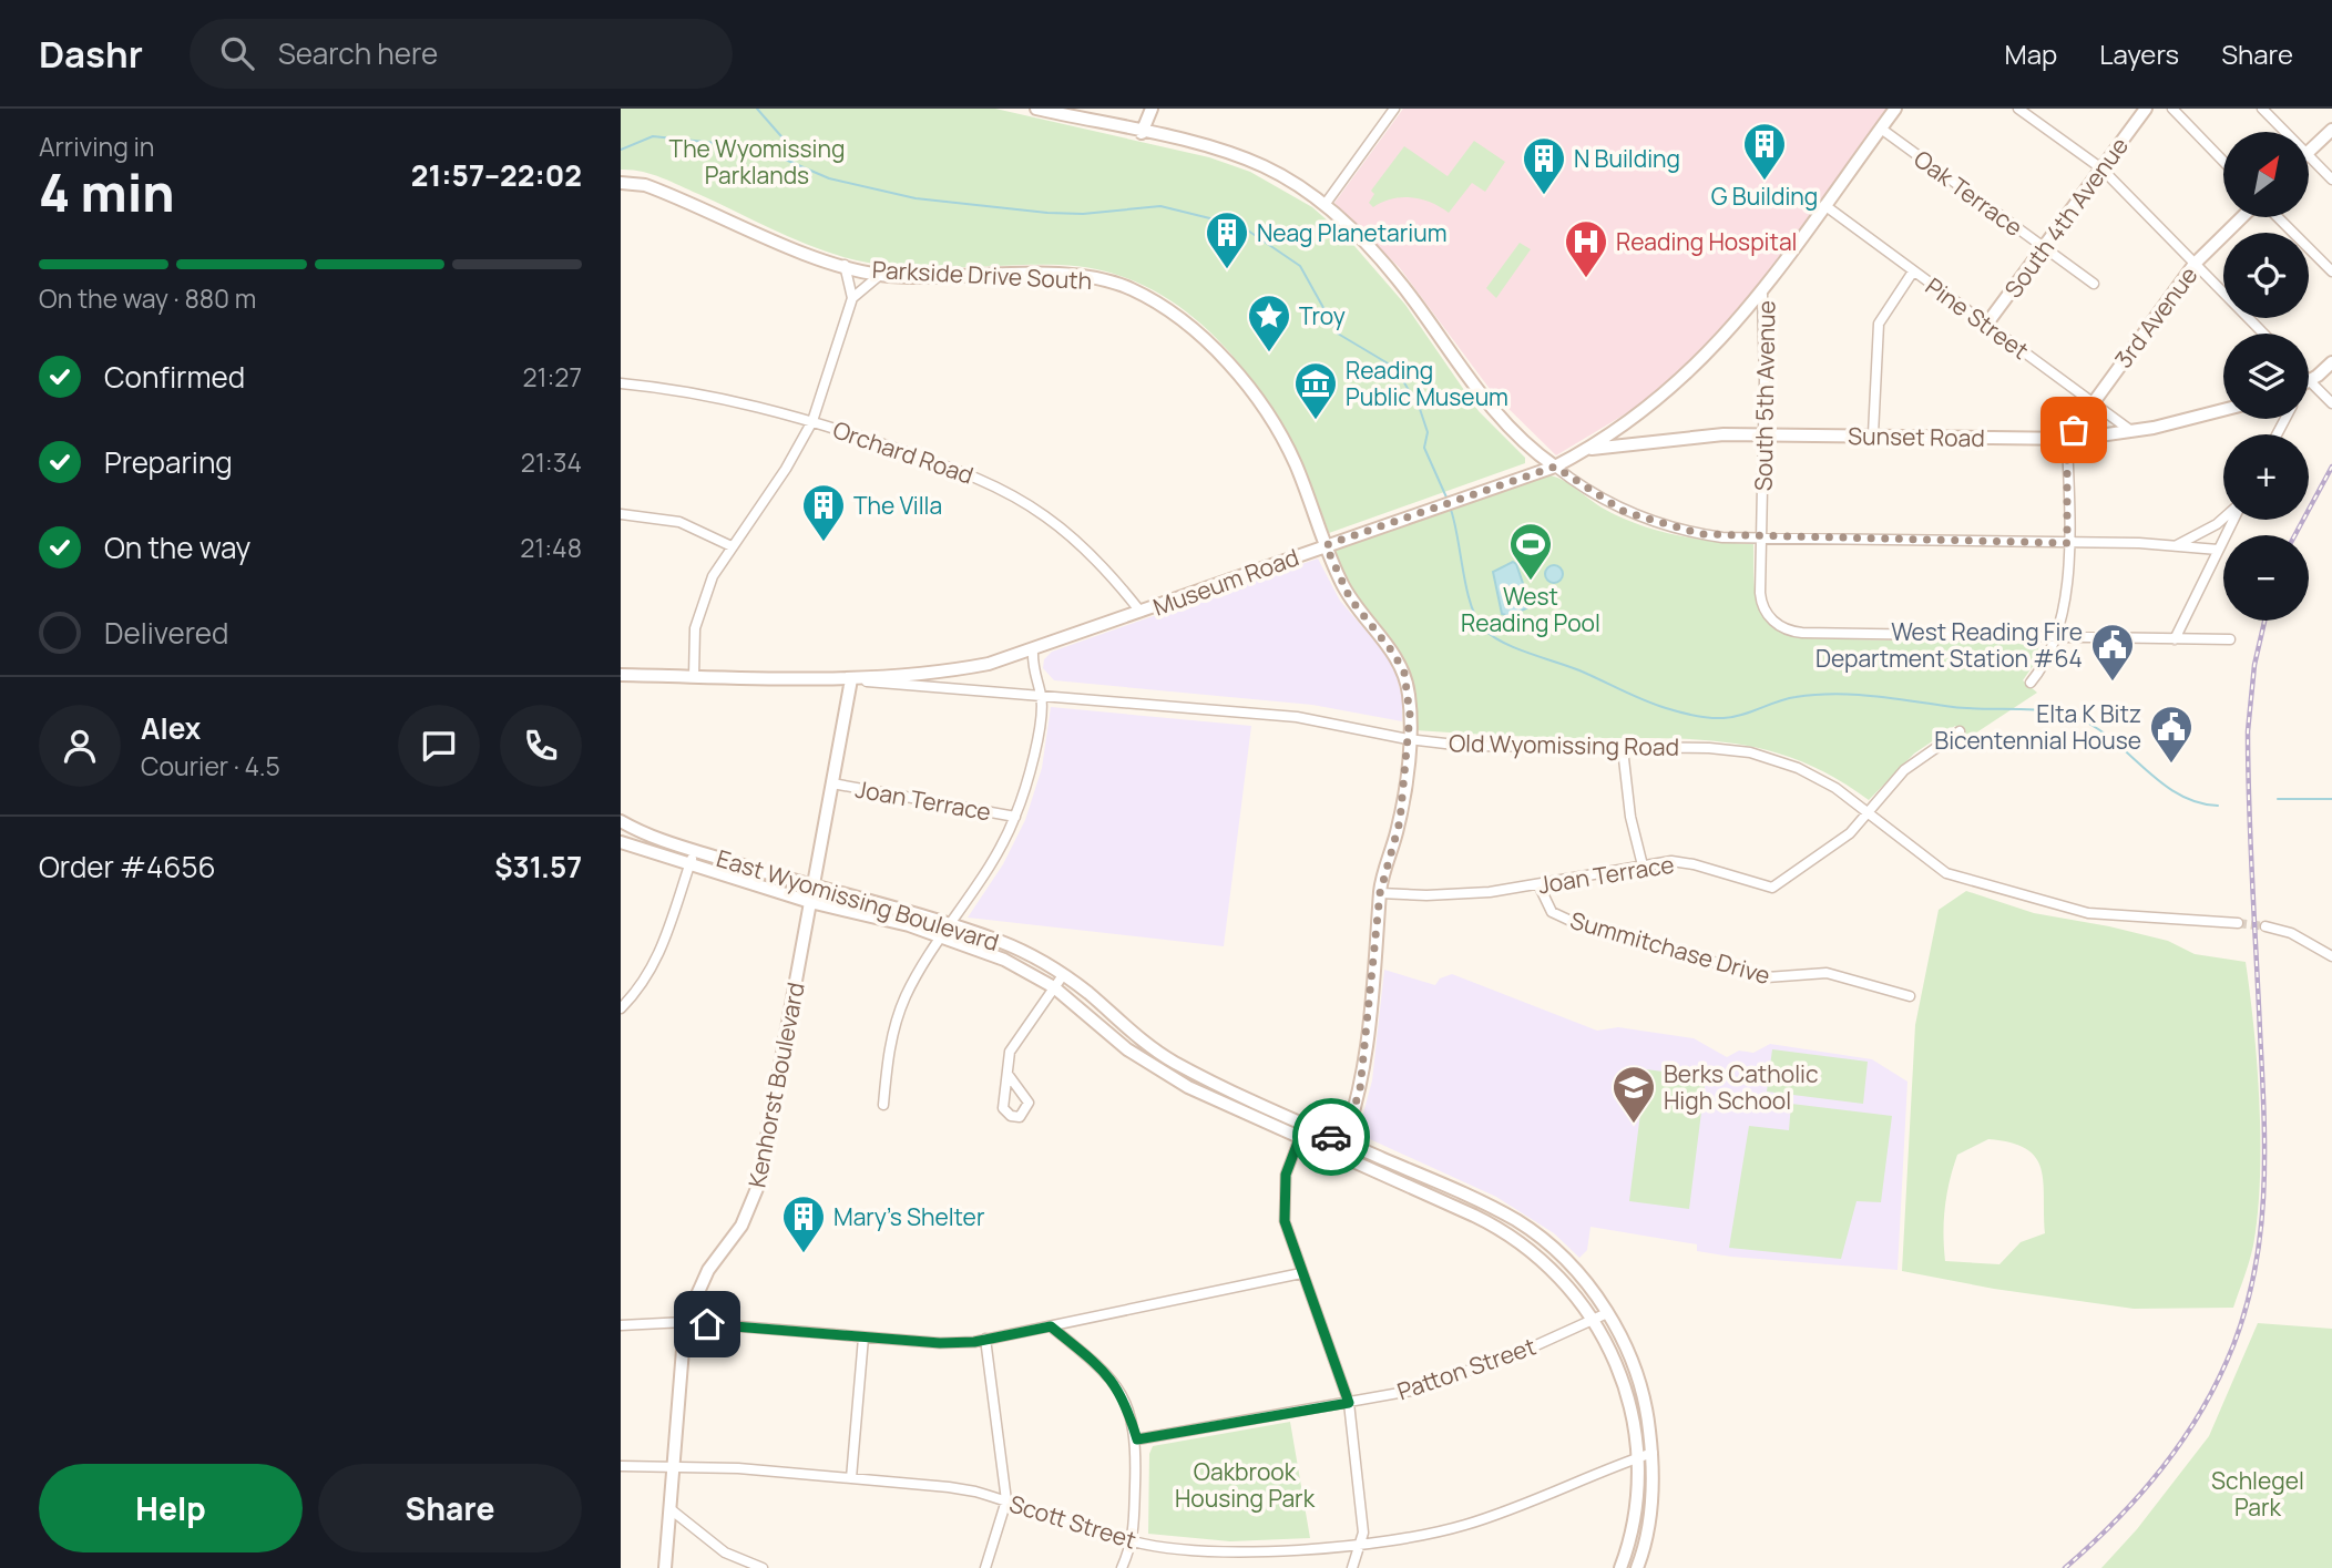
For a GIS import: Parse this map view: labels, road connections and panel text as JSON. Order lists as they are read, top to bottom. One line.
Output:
{"streets":{"street":["Oak Terrace","South 4th Avenue","Parkside Drive South","3rd Avenue","Pine Street","South 5th Avenue","Sunset Road","Orchard Road","Museum Road","Old Wyomissing Road","Joan Terrace","East Wyomissing Boulevard","Summitchase Drive","Kenhorst Boulevard","Patton Street","Scott Street"]},"crossings":[["Oak Terrace","South 4th Avenue"],["Oak Terrace","South 5th Avenue"],["South 4th Avenue","Pine Street"],["Parkside Drive South","Museum Road"],["Parkside Drive South","Old Wyomissing Road"],["Parkside Drive South","Joan Terrace"],["Parkside Drive South","East Wyomissing Boulevard"],["3rd Avenue","Pine Street"],["3rd Avenue","Sunset Road"],["Pine Street","South 5th Avenue"],["Pine Street","Sunset Road"],["South 5th Avenue","Sunset Road"],["South 5th Avenue","Museum Road"],["Sunset Road","Museum Road"],["Orchard Road","Museum Road"],["Museum Road","Old Wyomissing Road"],["Museum Road","Kenhorst Boulevard"],["Old Wyomissing Road","Joan Terrace"],["Old Wyomissing Road","Kenhorst Boulevard"],["Joan Terrace","Summitchase Drive"],["Joan Terrace","Kenhorst Boulevard"],["East Wyomissing Boulevard","Kenhorst Boulevard"],["East Wyomissing Boulevard","Patton Street"],["East Wyomissing Boulevard","Scott Street"],["Kenhorst Boulevard","Scott Street"]],"parks":["The Wyomissing Parklands","Oakbrook Housing Park","Schlegel Park"],"places":{"building":["G Building","N Building","Neag Planetarium","The Villa","Mary's Shelter"],"hospital":["Reading Hospital"],"place":["Troy"],"museum":["Reading Public Museum"],"sports":["West Reading Pool"],"public building":["West Reading Fire Department Station #64","Elta K Bitz Bicentennial House"],"school or university":["Berks Catholic High School"]},"north":"top right","page":{"header":"Dashr","search":"Search here","nav":["Map","Layers","Share"],"heading":["4 min","Arriving in","21:57–22:02"],"panel":["Alex","Courier · 4.5","Order #4656","$31.57"],"map_buttons":["+","−"],"bar":"On the way · 880 m","list":[["Confirmed","21:27"],["Preparing","21:34"],["On the way","21:48"],"Delivered"],"buttons":["Help","Share"]}}
